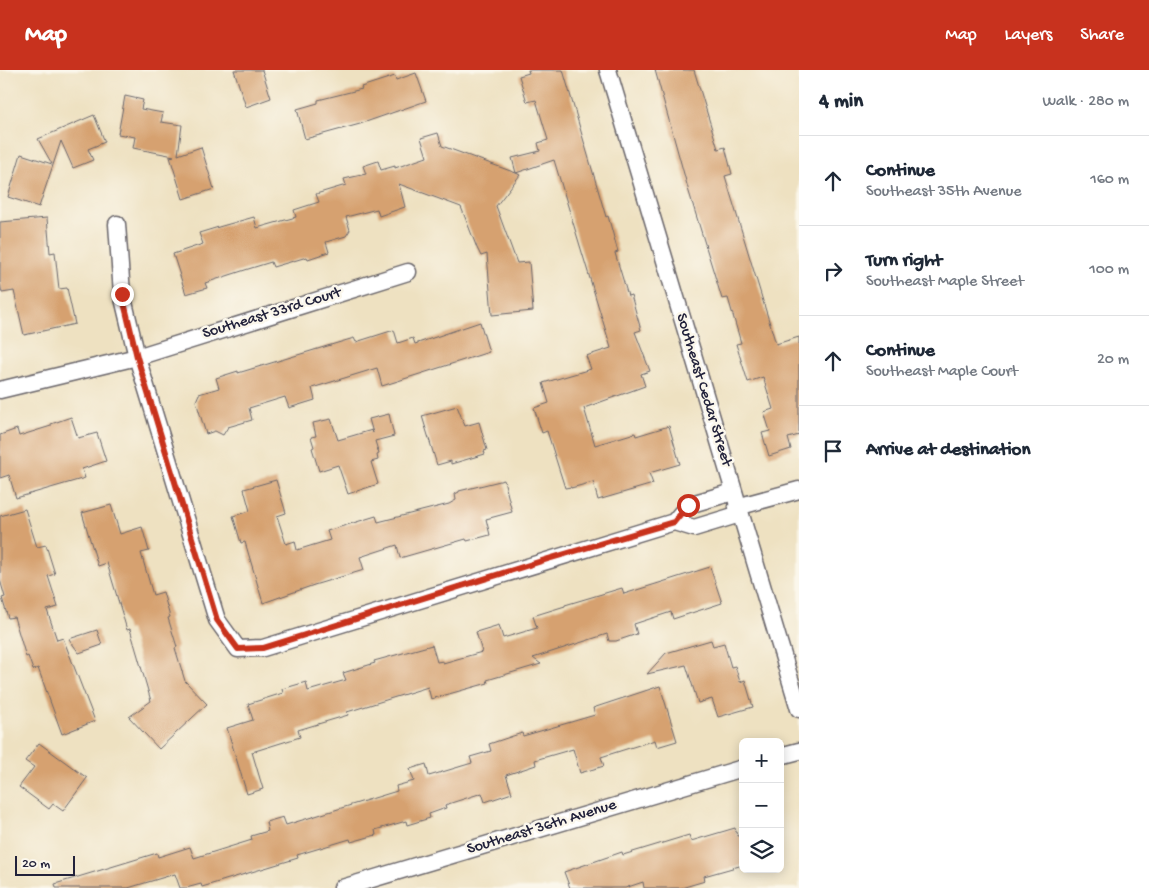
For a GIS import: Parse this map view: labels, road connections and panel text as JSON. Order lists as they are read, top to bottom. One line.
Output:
{"streets":{"street":["Southeast 33rd Court","Southeast Cedar Street","Southeast 36th Avenue"]},"scale_bar":"20 m","page":{"header":"Map","nav":["Map","Layers","Share"],"heading":["4 min","Walk · 280 m"],"list":[["Continue","Southeast 35th Avenue","160 m"],["Turn right","Southeast Maple Street","100 m"],["Continue","Southeast Maple Court","20 m"],"Arrive at destination"],"map_buttons":["+","−"],"scale":"20 m"}}
